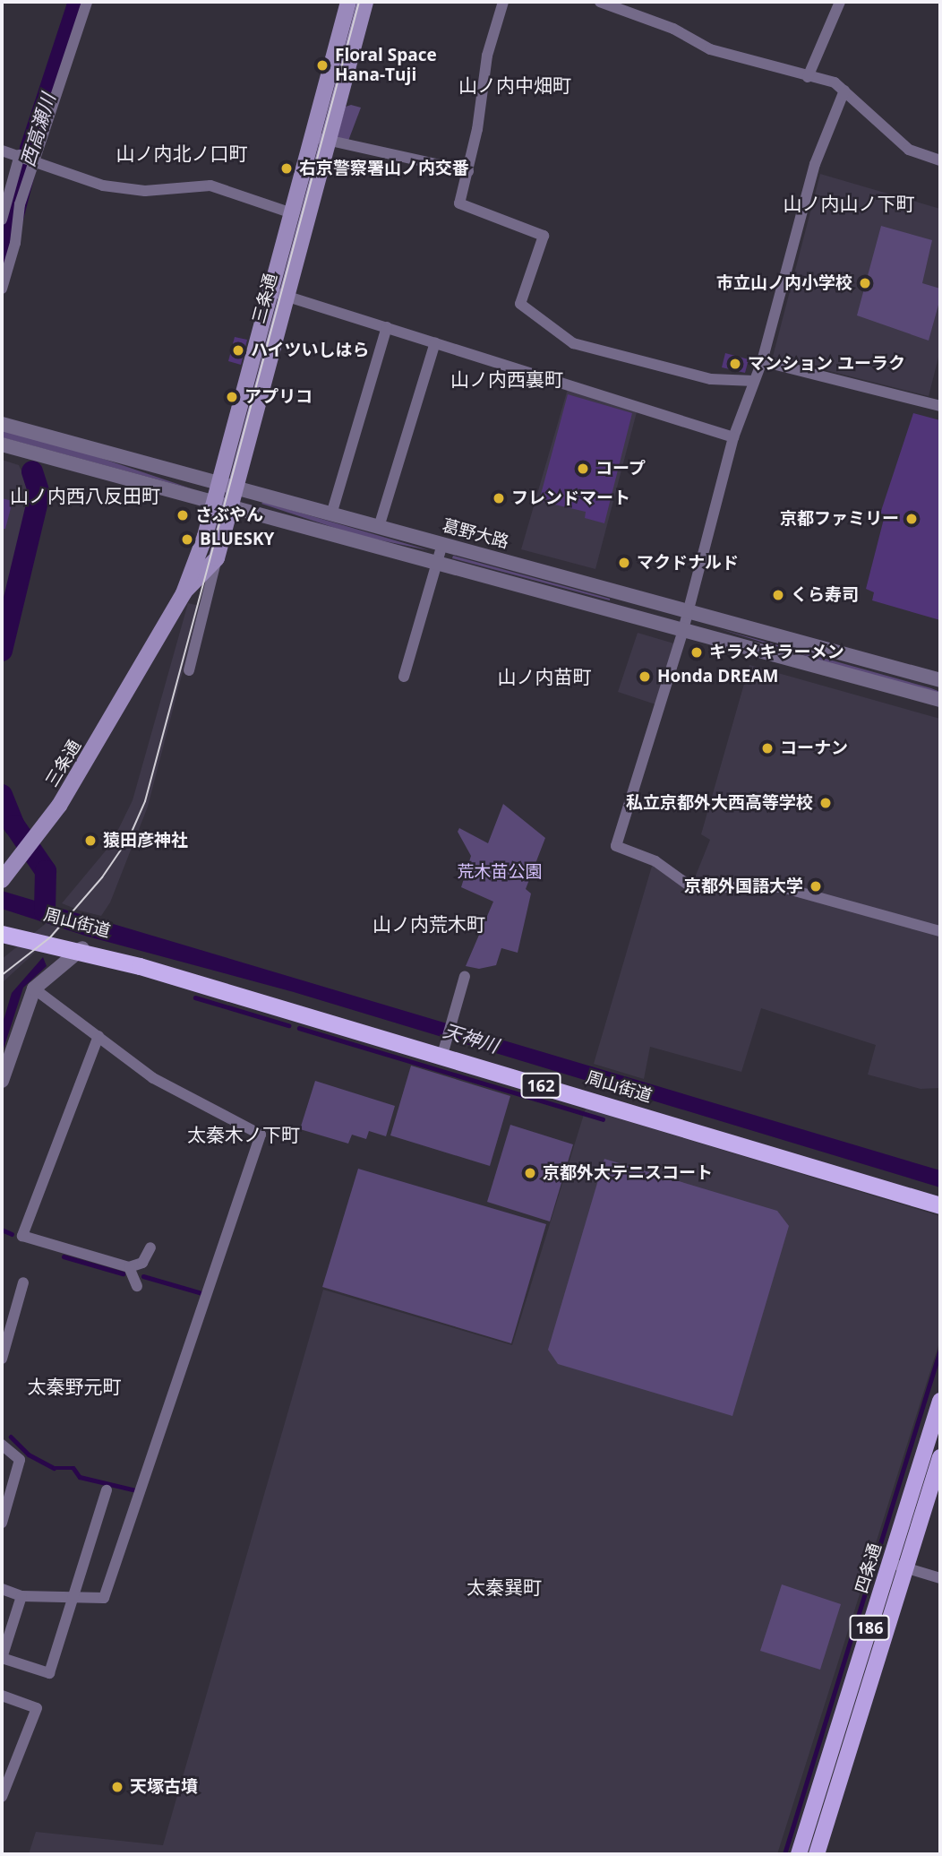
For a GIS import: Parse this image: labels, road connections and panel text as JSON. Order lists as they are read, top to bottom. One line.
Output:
{"streets":{"highway":["周山街道","162"],"main road":["三条通","四条通","186"],"street":["葛野大路"]},"crossings":[["三条通","葛野大路"]],"districts":["山ノ内中畑町","山ノ内北ノ口町","山ノ内山ノ下町","山ノ内西裏町","山ノ内西八反田町","山ノ内苗町","山ノ内荒木町","太秦木ノ下町","太秦野元町","太秦巽町"],"water":["西高瀬川","天神川"],"parks":["荒木苗公園"],"places":["Floral Space Hana-Tuji","右京警察署山ノ内交番","市立山ノ内小学校","ハイツいしはら","マンション ユーラク","アプリコ","コープ","フレンドマート","さぶやん","京都ファミリー","BLUESKY","マクドナルド","くら寿司","キラメキラーメン","Honda DREAM","コーナン","私立京都外大西高等学校","猿田彦神社","京都外国語大学","京都外大テニスコート","天塚古墳"]}
